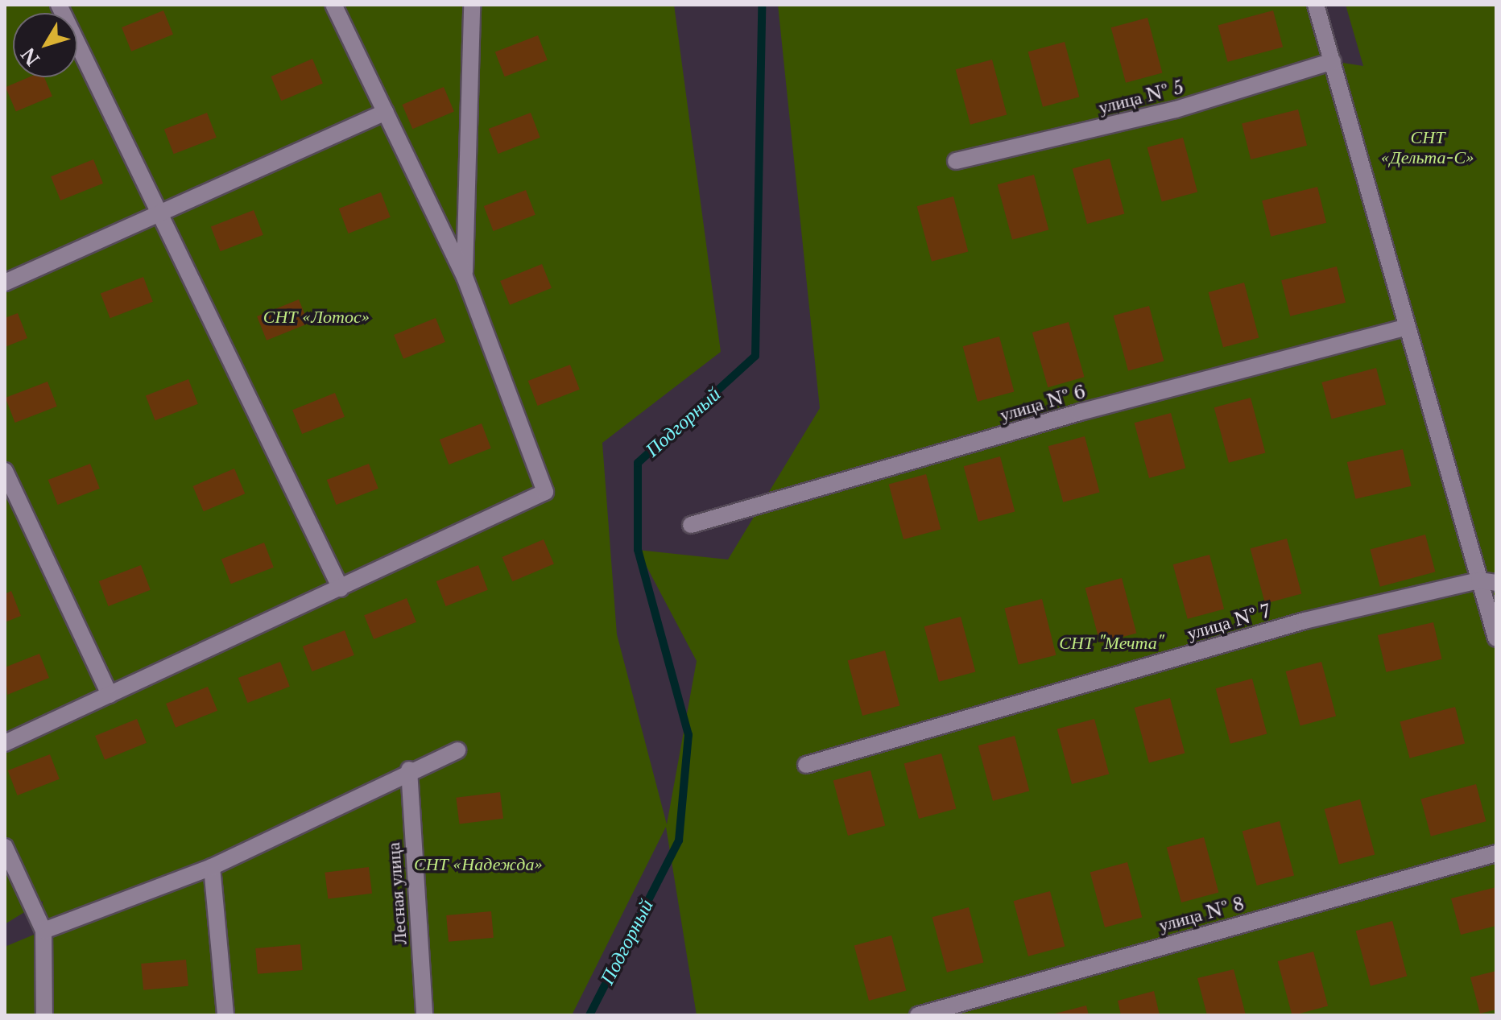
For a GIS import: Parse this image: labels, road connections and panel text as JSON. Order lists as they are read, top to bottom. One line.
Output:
{"streets":{"street":["улица № 5","улица № 6","улица № 7","Лесная улица","улица № 8"]},"water":["Подгорный"],"parks":["СНТ «Дельта-С»","СНТ «Лотос»","СНТ \"Мечта\"","СНТ «Надежда»"],"north":"bottom left"}
